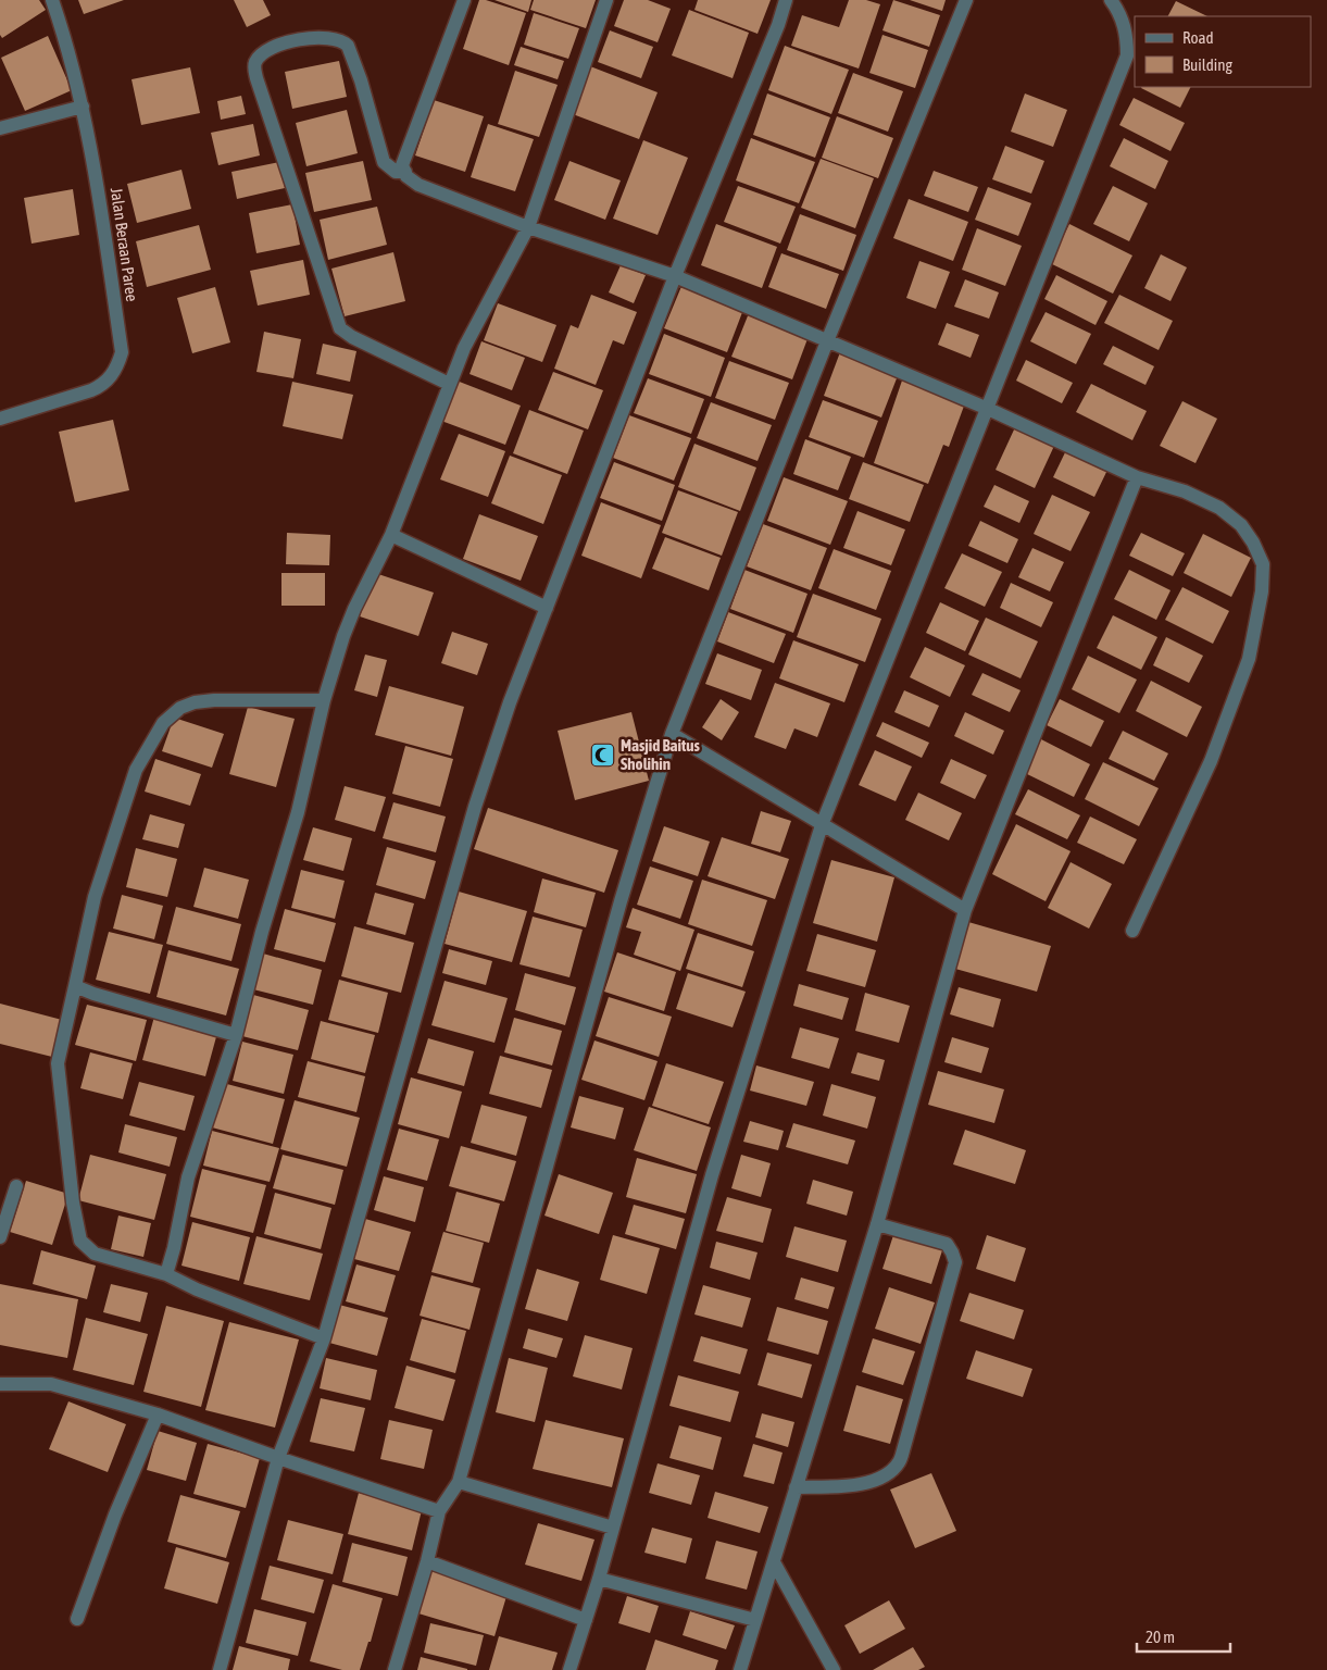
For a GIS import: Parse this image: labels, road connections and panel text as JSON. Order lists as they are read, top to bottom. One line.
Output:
{"streets":{"street":["Jalan Beraan Paree"]},"places":{"mosque":["Masjid Baitus Sholihin"]},"legend":["Road","Building"],"scale_bar":"20 m"}
